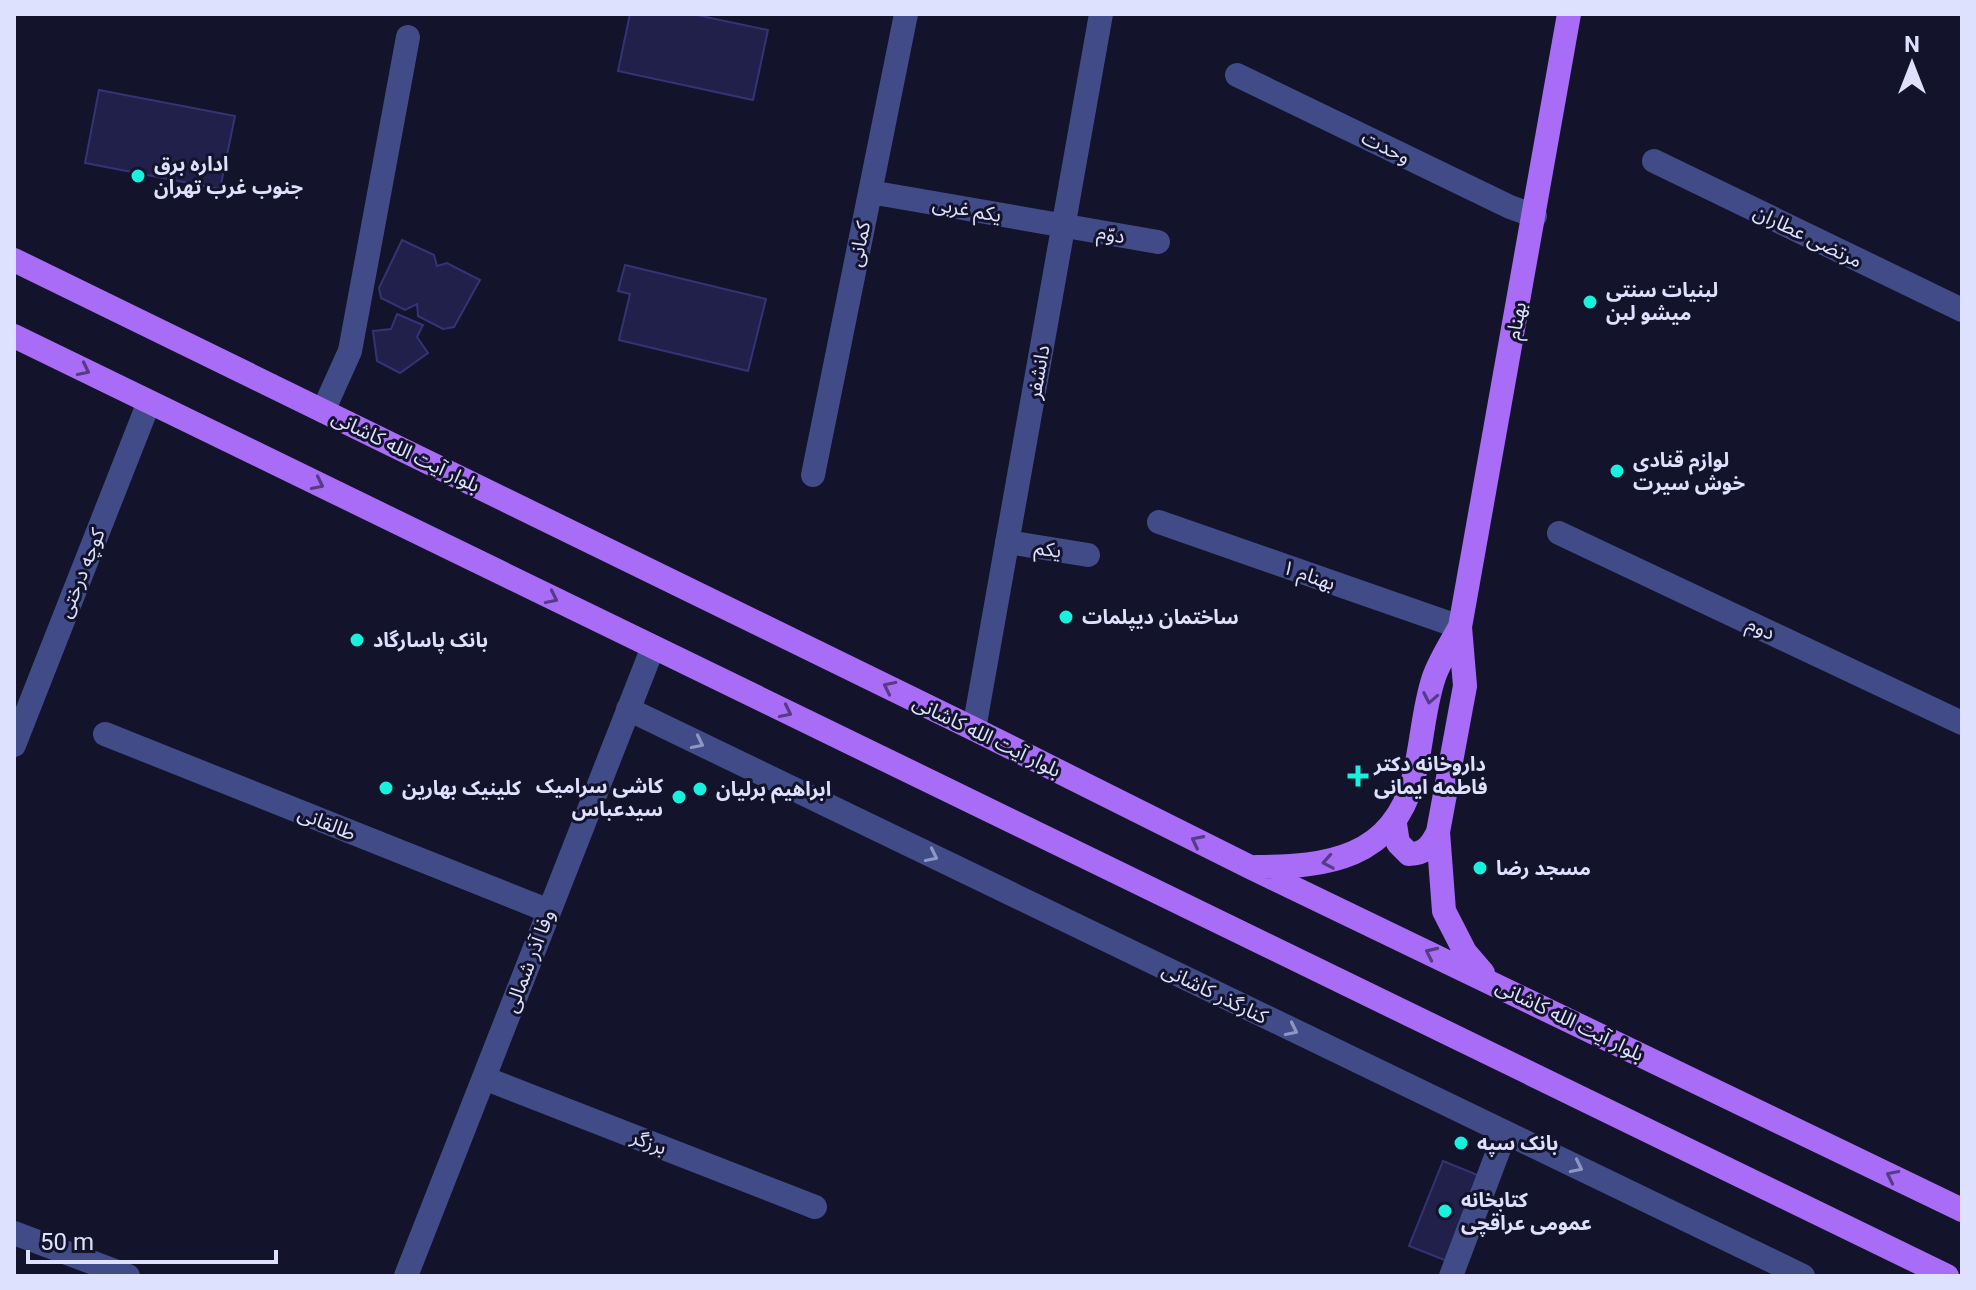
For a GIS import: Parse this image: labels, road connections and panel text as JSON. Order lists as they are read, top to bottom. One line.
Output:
{"streets":{"main road":["بهنام","بلوار آیت الله کاشانی"],"street":["وحدت","یکم غربی","دوّم","مرتضی عطاران","کمانی","دانشفر","یکم","کوچه درختی","بهنام ۱","دوم","طالقانی","وفا آذر شمالی","کنارگذر کاشانی","برزگر"]},"crossings":[["وحدت","بهنام"],["یکم غربی","دوّم"],["یکم غربی","کمانی"],["یکم غربی","دانشفر"],["دوّم","دانشفر"],["بهنام","بلوار آیت الله کاشانی"],["بهنام","بهنام ۱"],["دانشفر","بلوار آیت الله کاشانی"],["دانشفر","یکم"],["طالقانی","وفا آذر شمالی"],["وفا آذر شمالی","کنارگذر کاشانی"],["وفا آذر شمالی","برزگر"]],"one_way":["کنارگذر کاشانی"],"places":{"other":["اداره برق جنوب غرب تهران","لبنیات سنتی میشو لبن","لوازم قنادی خوش سیرت","ساختمان دیپلمات","بانک پاسارگاد","کلینیک بهارین","ابراهیم برلیان","کاشی سرامیک سیدعباس","مسجد رضا","بانک سپه","کتابخانه عمومی عراقچی"],"health":["داروخانه دکتر فاطمه ایمانی"]},"scale_bar":"50 m","north":"top"}
